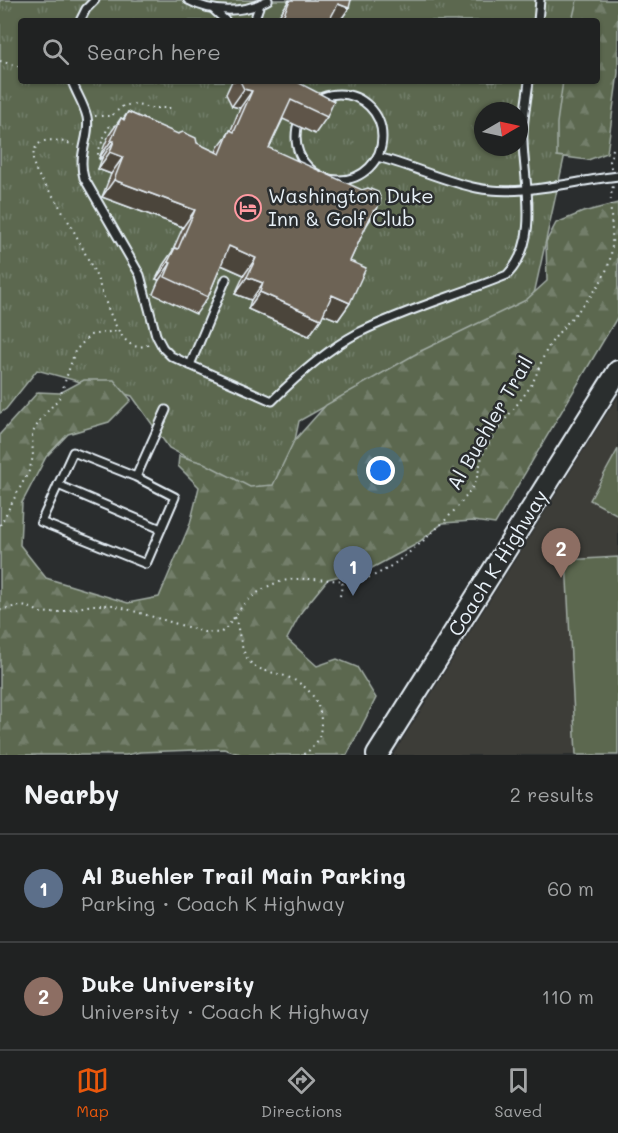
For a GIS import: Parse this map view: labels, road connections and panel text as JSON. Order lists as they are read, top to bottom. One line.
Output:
{"streets":{"main road":["Coach K Highway"],"path":["Al Buehler Trail"]},"places":{"hotel":["Washington Duke Inn & Golf Club"]},"north":"right","page":{"search":"Search here","pins":["2","1"],"heading":["Nearby","2 results"],"list":[{"mark":"1","name":"Al Buehler Trail Main Parking","note":"Parking · Coach K Highway","value":"60 m"},{"mark":"2","name":"Duke University","note":"University · Coach K Highway","value":"110 m"}],"nav":["Map","Directions","Saved"]}}
